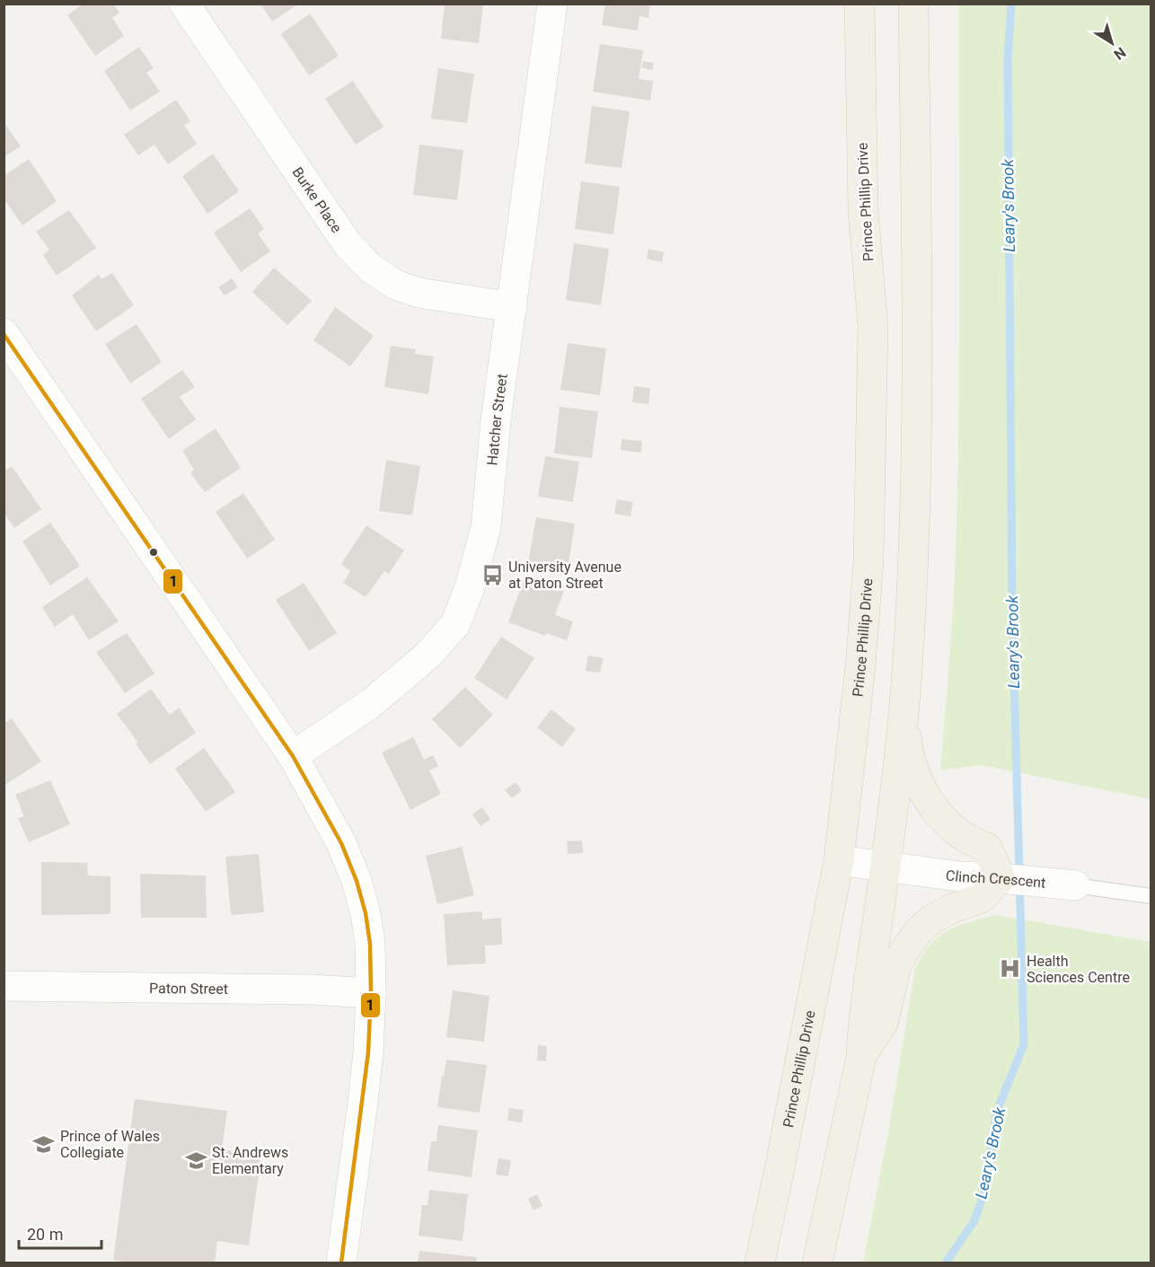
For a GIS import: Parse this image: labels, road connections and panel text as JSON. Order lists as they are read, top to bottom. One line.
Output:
{"streets":{"main road":["Prince Phillip Drive"],"street":["Burke Place","Hatcher Street","Clinch Crescent","Paton Street"]},"crossings":[["Burke Place","Hatcher Street"],["Prince Phillip Drive","Clinch Crescent"]],"water":["Leary's Brook"],"places":{"bus stop":["University Avenue at Paton Street"],"hospital":["Health Sciences Centre"],"school or university":["Prince of Wales Collegiate","St. Andrews Elementary"]},"lines":["transit line 1"],"scale_bar":"20 m","north":"bottom right"}
